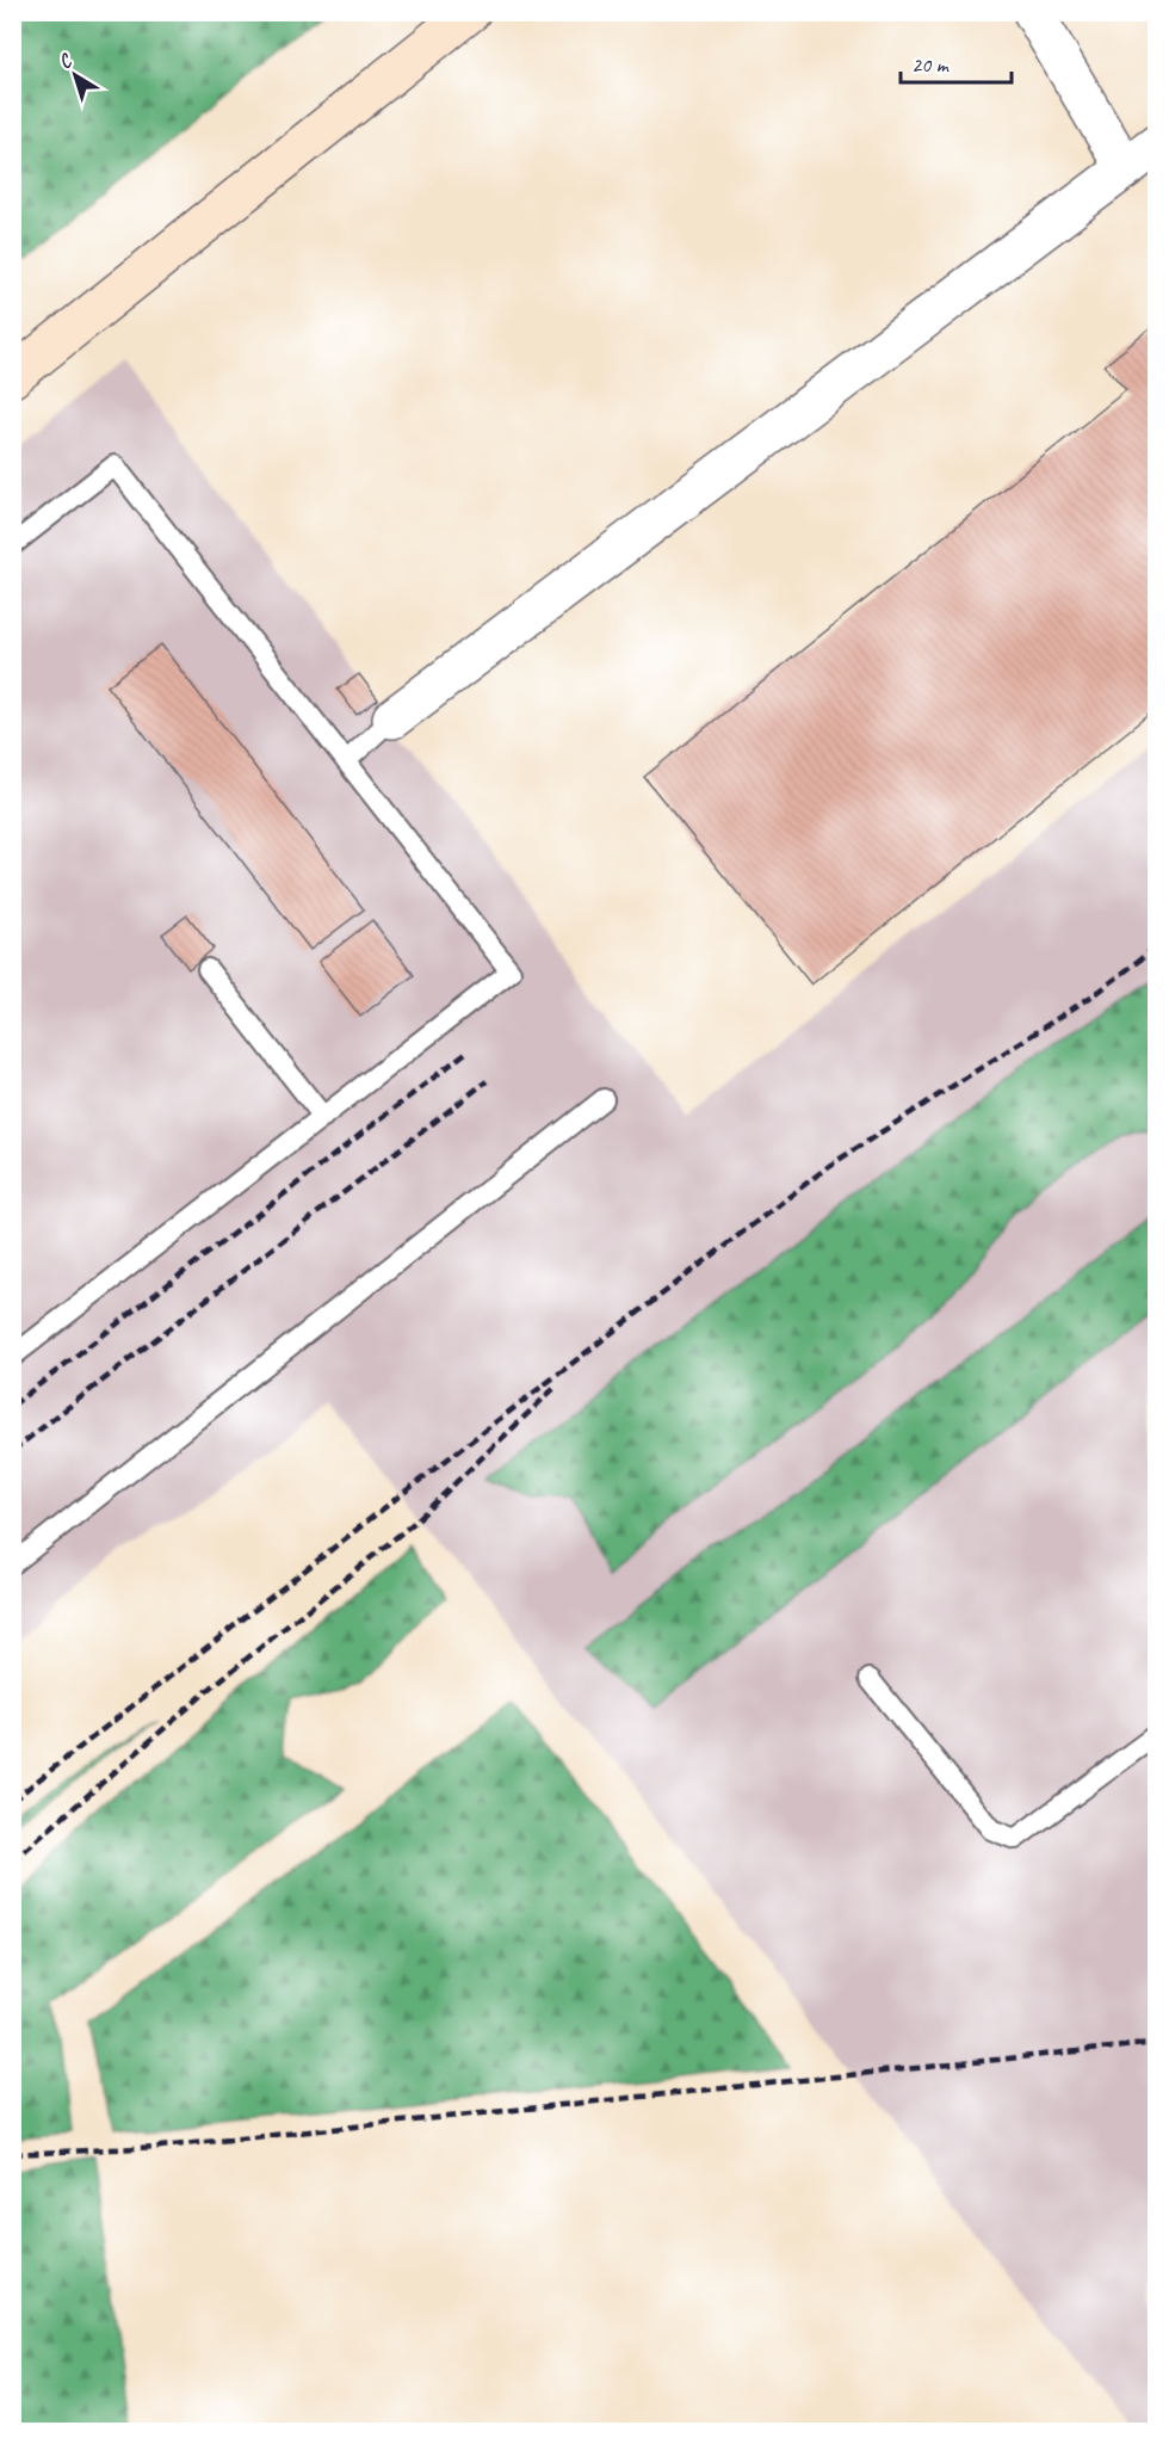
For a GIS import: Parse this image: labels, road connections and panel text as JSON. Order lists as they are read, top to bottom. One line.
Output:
{"scale_bar":"20 m","north":"top left"}
